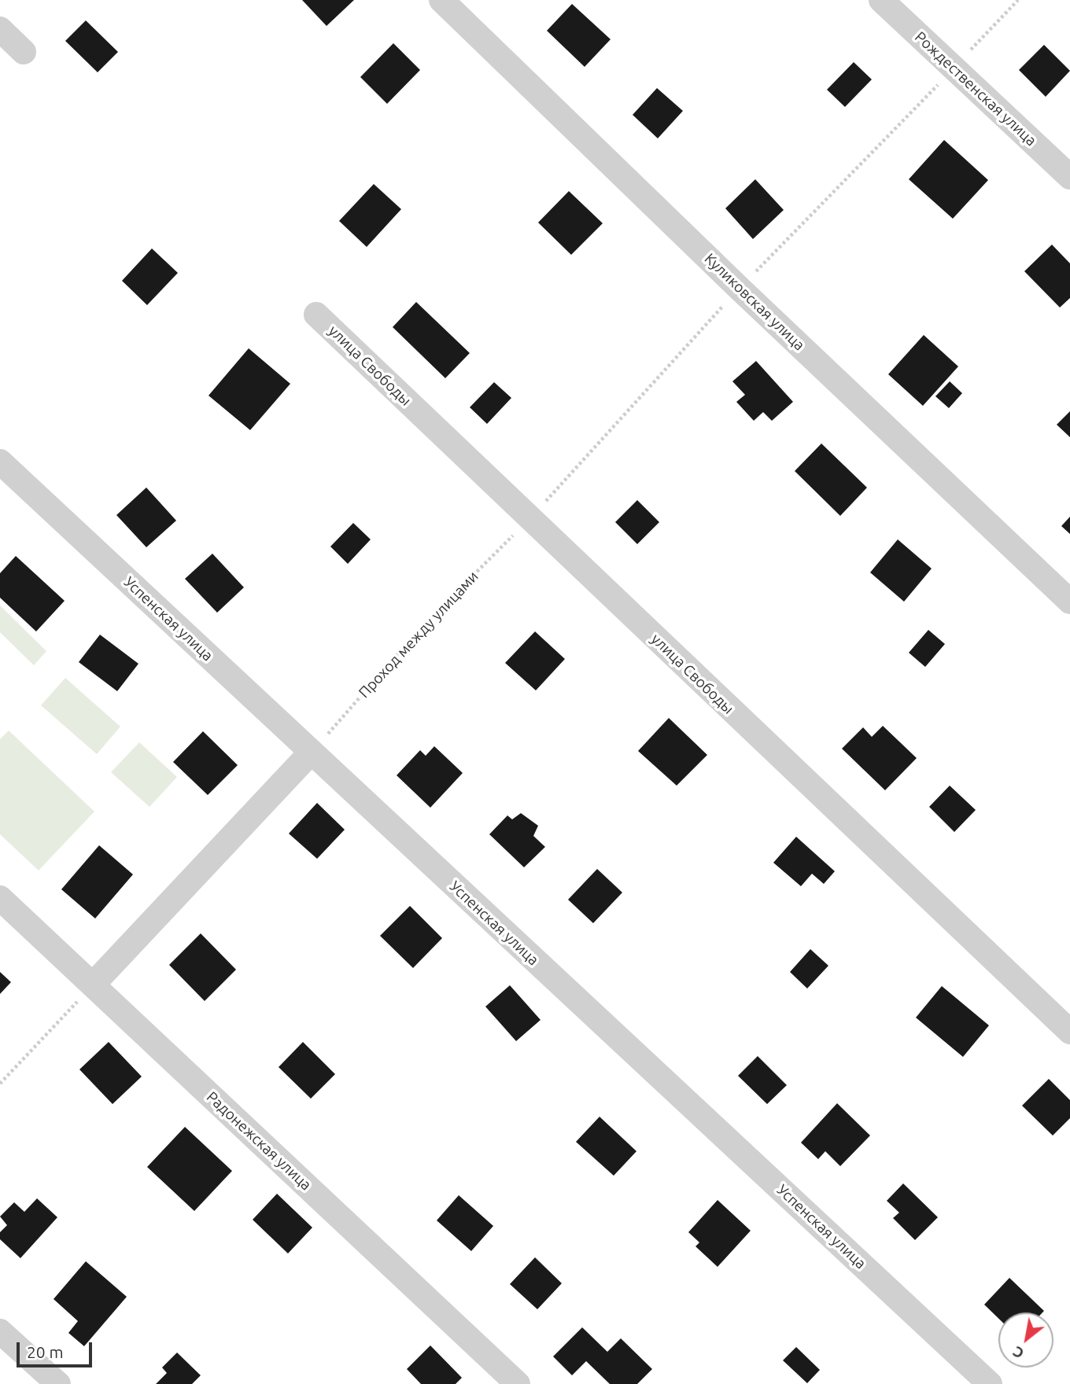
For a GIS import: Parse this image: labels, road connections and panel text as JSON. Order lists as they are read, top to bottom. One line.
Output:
{"streets":{"street":["Рождественская улица","Куликовская улица","улица Свободы","Успенская улица","Радонежская улица"],"path":["Проход между улицами"]},"crossings":[["Рождественская улица","Проход между улицами"],["Куликовская улица","Проход между улицами"],["улица Свободы","Проход между улицами"],["Успенская улица","Проход между улицами"]],"scale_bar":"20 m","north":"bottom left"}
